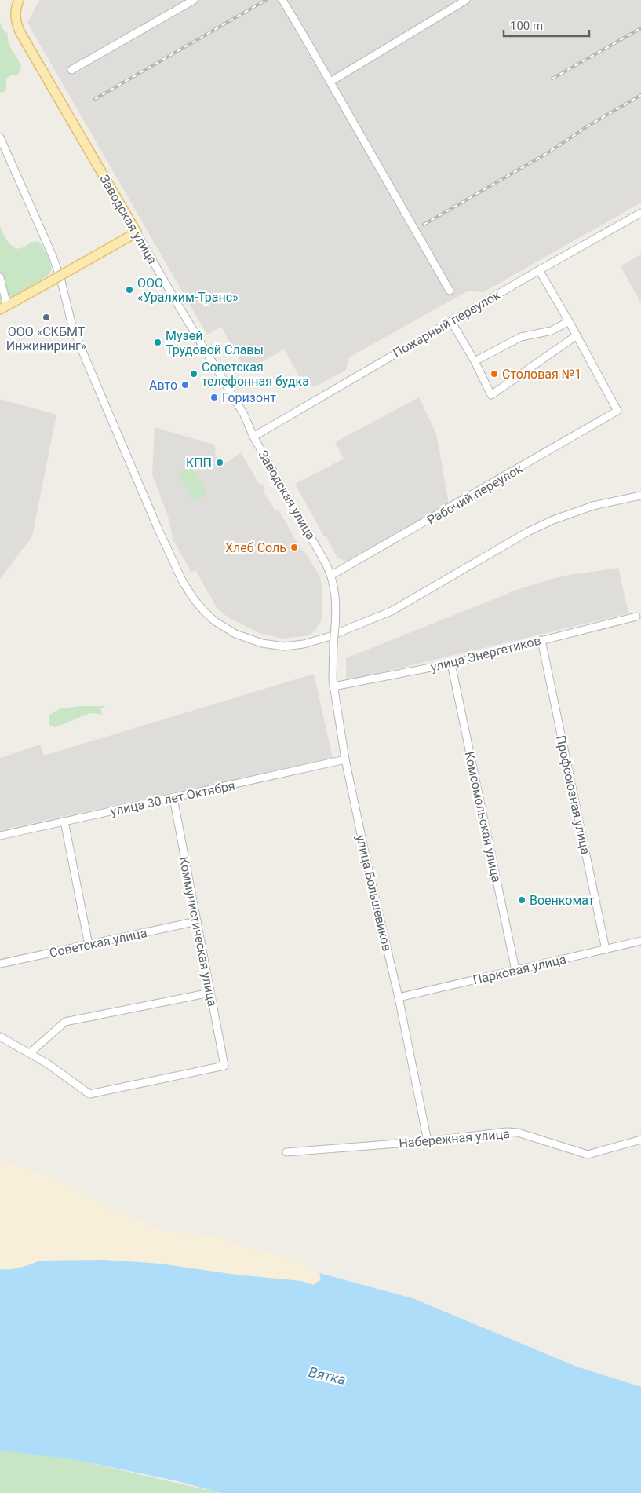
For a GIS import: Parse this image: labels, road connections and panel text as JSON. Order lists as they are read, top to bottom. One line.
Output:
{"streets":{"main road":["Заводская улица"],"street":["Пожарный переулок","Рабочий переулок","улица Энергетиков","Профсоюзная улица","улица 30 лет Октября","Комсомольская улица","улица Большевиков","Коммунистическая улица","Советская улица","Парковая улица","Набережная улица"]},"crossings":[["Заводская улица","Пожарный переулок"],["Заводская улица","Рабочий переулок"],["Заводская улица","улица Большевиков"],["улица Энергетиков","Профсоюзная улица"],["улица Энергетиков","Комсомольская улица"],["улица Энергетиков","улица Большевиков"],["Профсоюзная улица","Парковая улица"],["улица 30 лет Октября","улица Большевиков"],["улица 30 лет Октября","Коммунистическая улица"],["Комсомольская улица","Парковая улица"],["улица Большевиков","Парковая улица"],["улица Большевиков","Набережная улица"],["Коммунистическая улица","Советская улица"]],"water":["Вятка"],"places":["ООО «Уралхим-Транс»","ООО «СКБМТ Инжиниринг»","Музей Трудовой Славы","Советская телефонная будка","Столовая №1","Авто","Горизонт","КПП","Хлеб Соль","Военкомат"],"scale_bar":"100 m"}
